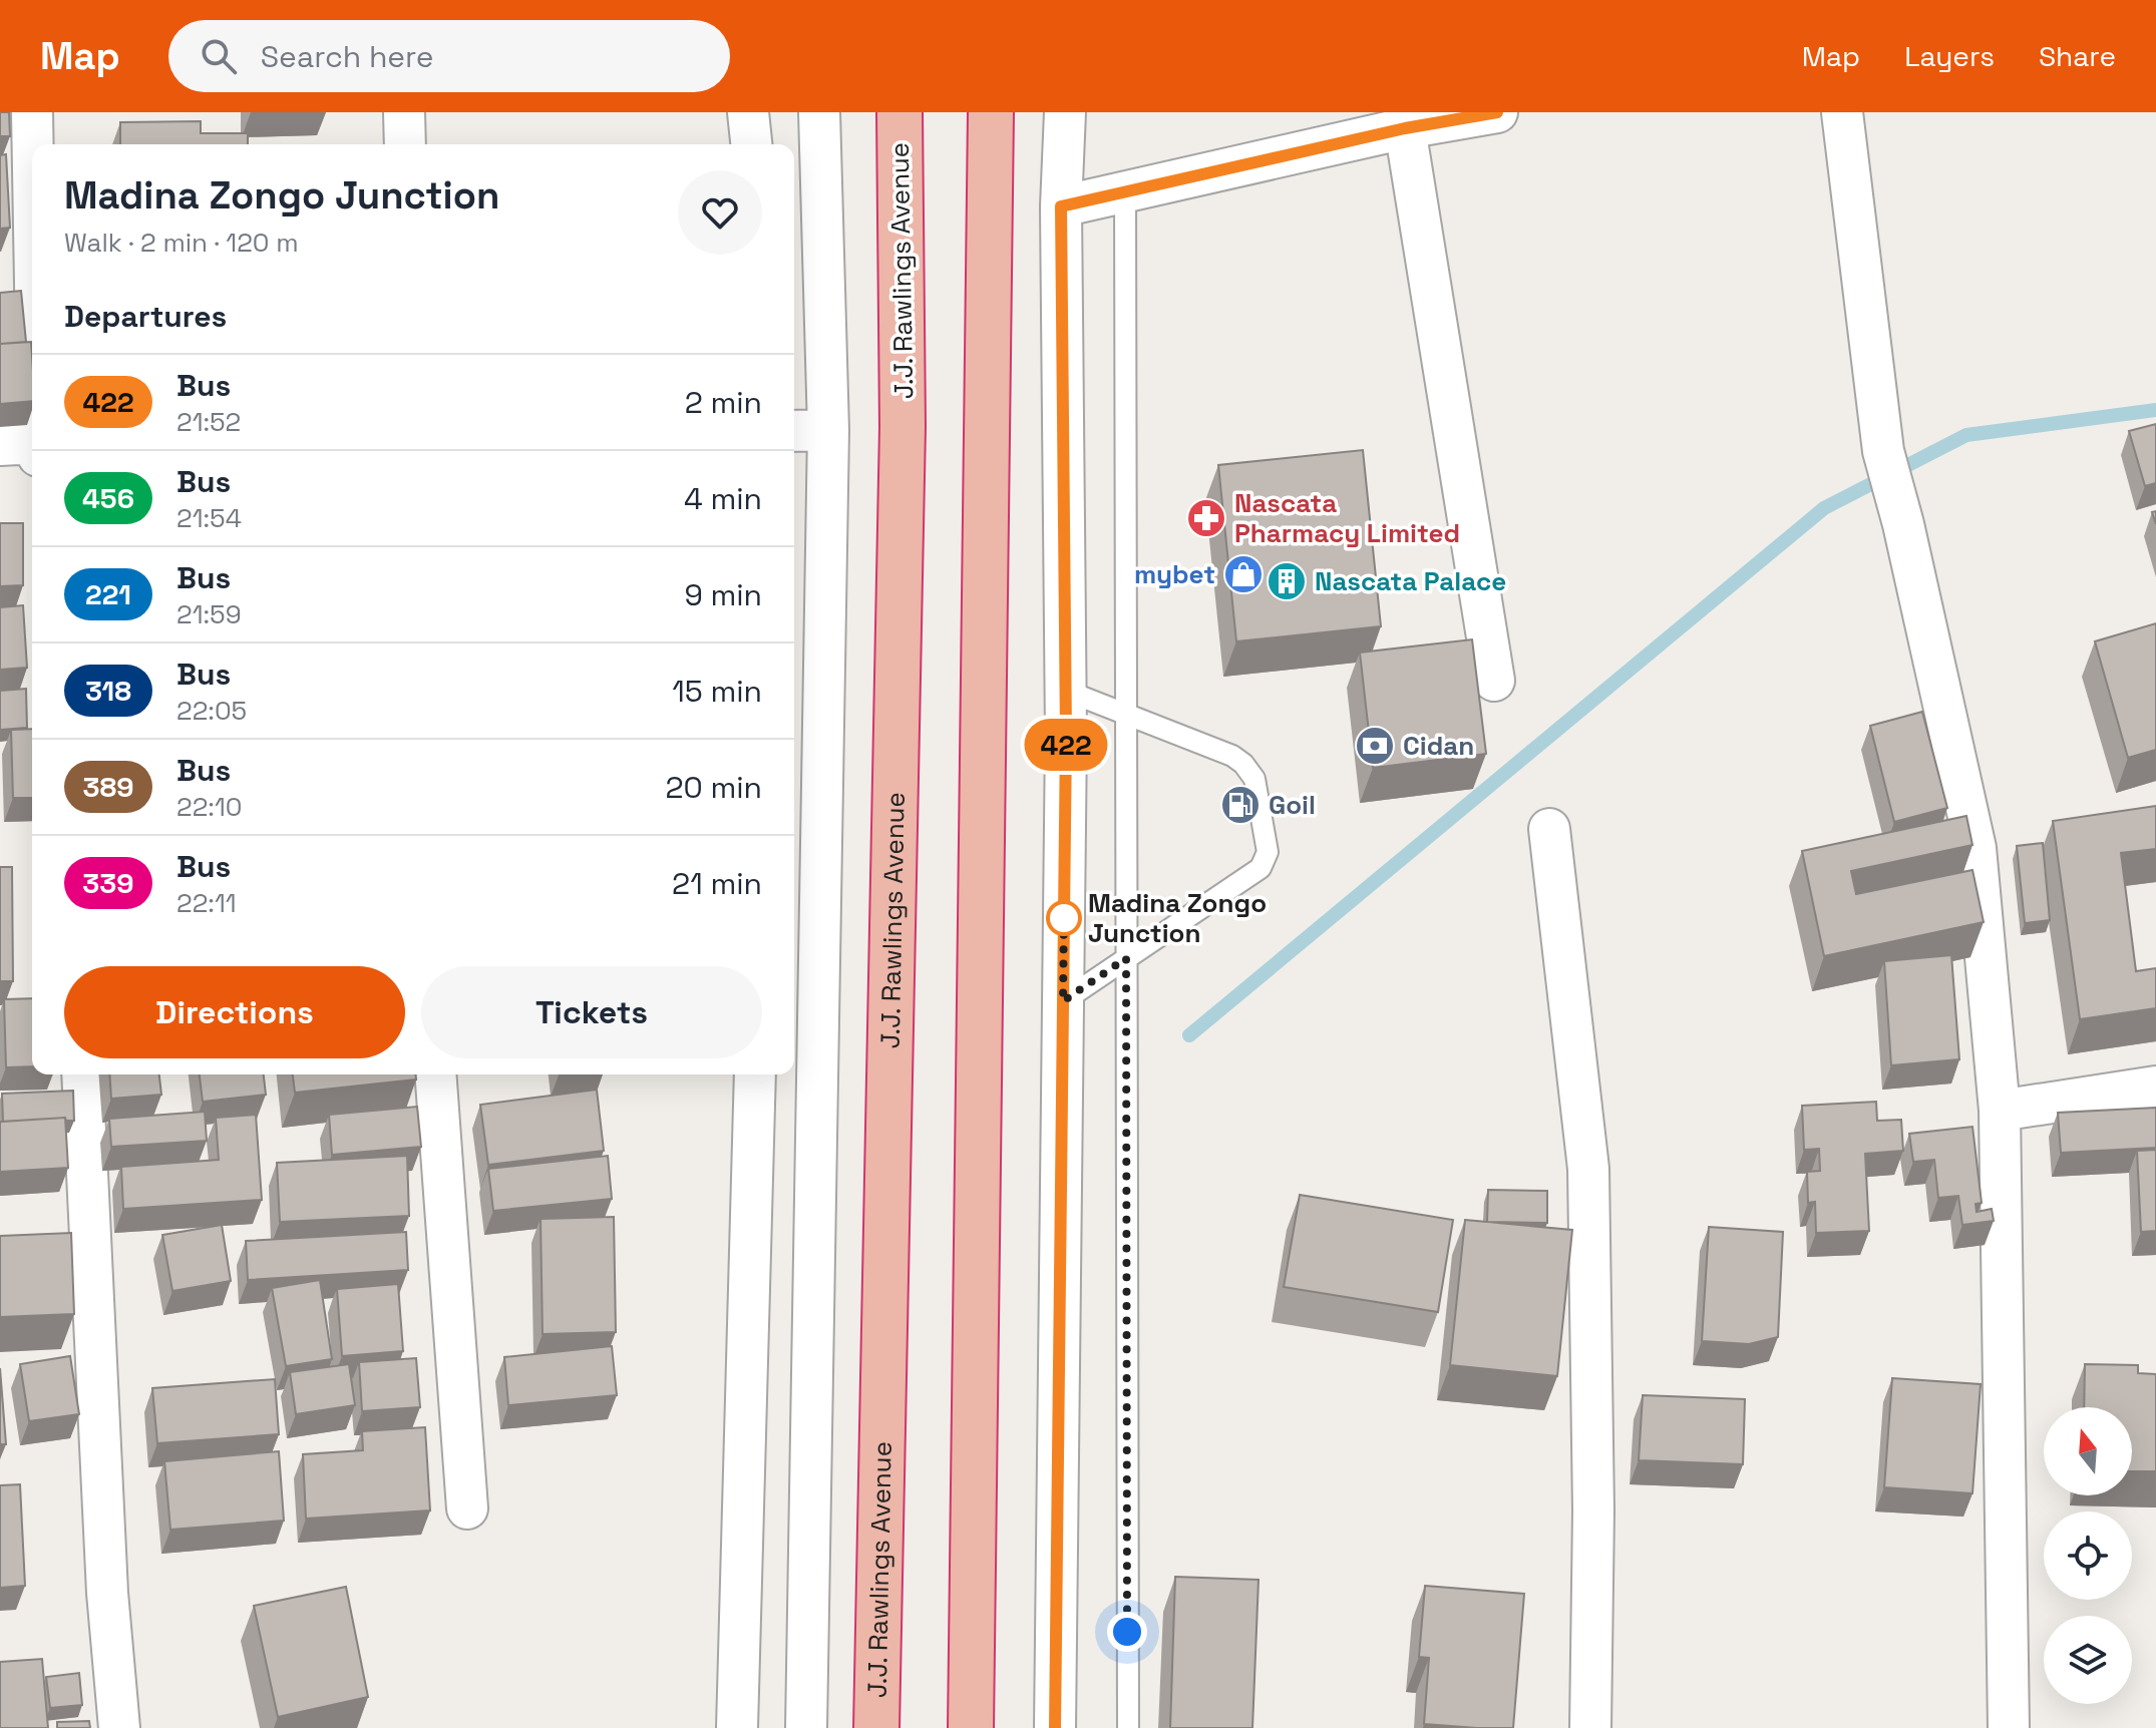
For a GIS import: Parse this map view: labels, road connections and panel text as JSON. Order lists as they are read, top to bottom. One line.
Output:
{"streets":{"highway":["J.J. Rawlings Avenue"]},"places":{"pharmacy":["Nascata Pharmacy Limited"],"shop":["mybet"],"building":["Nascata Palace"],"bank":["Cidan"],"fuel station":["Goil"],"other":["Madina Zongo Junction"]},"lines":["bus line 422"],"north":"top","page":{"header":"Map","search":"Search here","nav":["Map","Layers","Share"],"on_map":"422","heading":[["Madina Zongo Junction","Walk · 2 min · 120 m"],"Departures"],"list":[{"mark":"422","name":"Bus","note":"21:52","value":"2 min"},{"mark":"456","name":"Bus","note":"21:54","value":"4 min"},{"mark":"221","name":"Bus","note":"21:59","value":"9 min"},{"mark":"318","name":"Bus","note":"22:05","value":"15 min"},{"mark":"389","name":"Bus","note":"22:10","value":"20 min"},{"mark":"339","name":"Bus","note":"22:11","value":"21 min"}],"buttons":["Directions","Tickets"]}}
